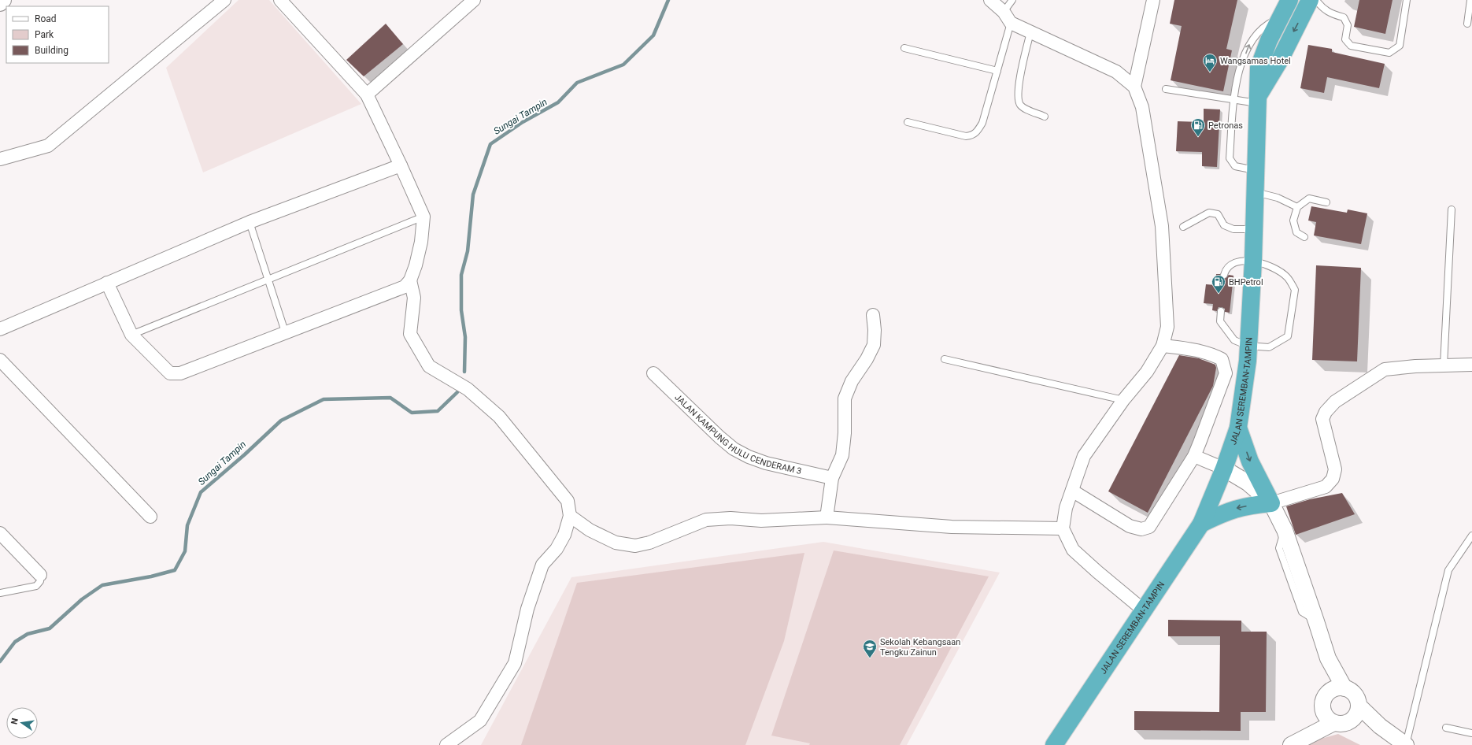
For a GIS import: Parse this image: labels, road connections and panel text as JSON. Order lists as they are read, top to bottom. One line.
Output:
{"streets":{"highway":["JALAN SEREMBAN-TAMPIN"],"street":["JALAN KAMPUNG HULU CENDERAM 3"]},"water":["Sungai Tampin"],"places":{"hotel":["Wangsamas Hotel"],"fuel station":["Petronas","BHPetrol"],"school or university":["Sekolah Kebangsaan Tengku Zainun"]},"legend":["Road","Park","Building"],"north":"left"}
